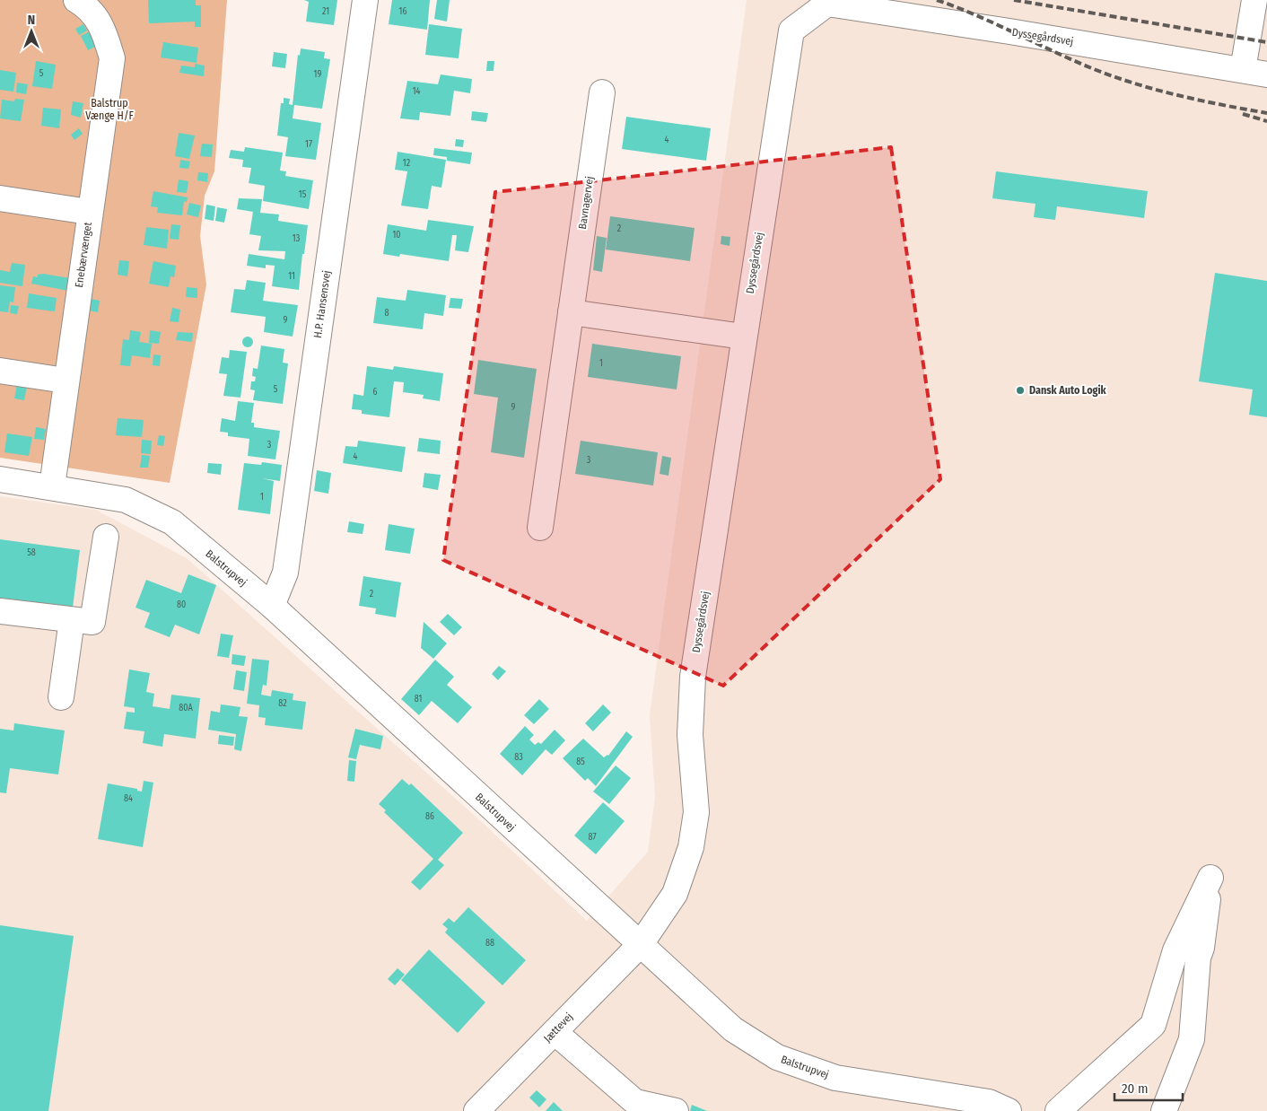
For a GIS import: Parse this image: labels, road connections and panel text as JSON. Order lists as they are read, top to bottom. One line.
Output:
{"streets":{"street":["Dyssegårdsvej","Bavnagervej","Enebærvænget","H.P. Hansensvej","Balstrupvej","Jættevej"]},"crossings":[["Dyssegårdsvej","Balstrupvej"],["Dyssegårdsvej","Jættevej"],["Enebærvænget","Balstrupvej"],["H.P. Hansensvej","Balstrupvej"],["Balstrupvej","Jættevej"]],"parks":["Balstrup Vænge H/F"],"places":["Dansk Auto Logik"],"house_numbers":["21","16","5","19","14","4","17","12","15","2","10","13","11","8","9","1","5","6","9","3","4","3","1","58","2","80","81","82","80A","83","85","84","86","87","88"],"scale_bar":"20 m","north":"top"}
